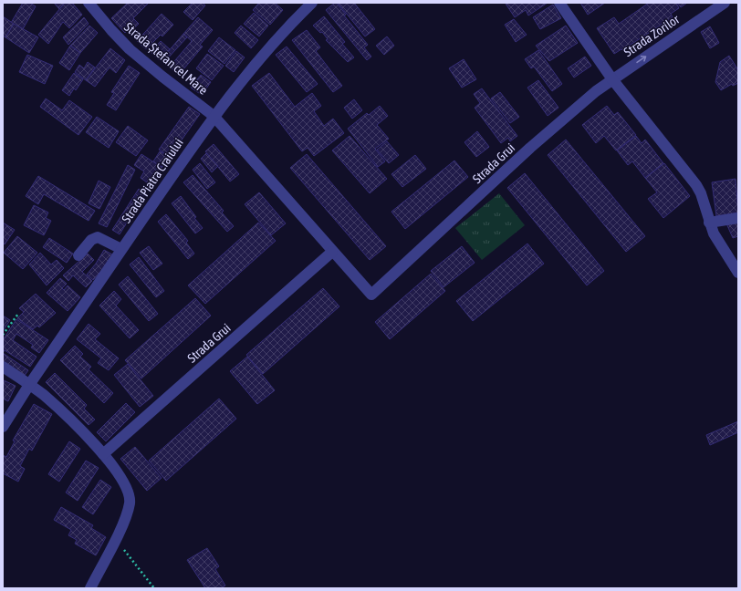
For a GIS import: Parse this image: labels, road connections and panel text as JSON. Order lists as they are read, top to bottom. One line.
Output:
{"streets":{"street":["Strada Zorilor","Strada Ștefan cel Mare","Strada Grui","Strada Piatra Craiului"]},"crossings":[["Strada Zorilor","Strada Grui"],["Strada Ștefan cel Mare","Strada Grui"],["Strada Ștefan cel Mare","Strada Piatra Craiului"],["Strada Grui","Strada Piatra Craiului"]],"one_way":["Strada Zorilor"]}
